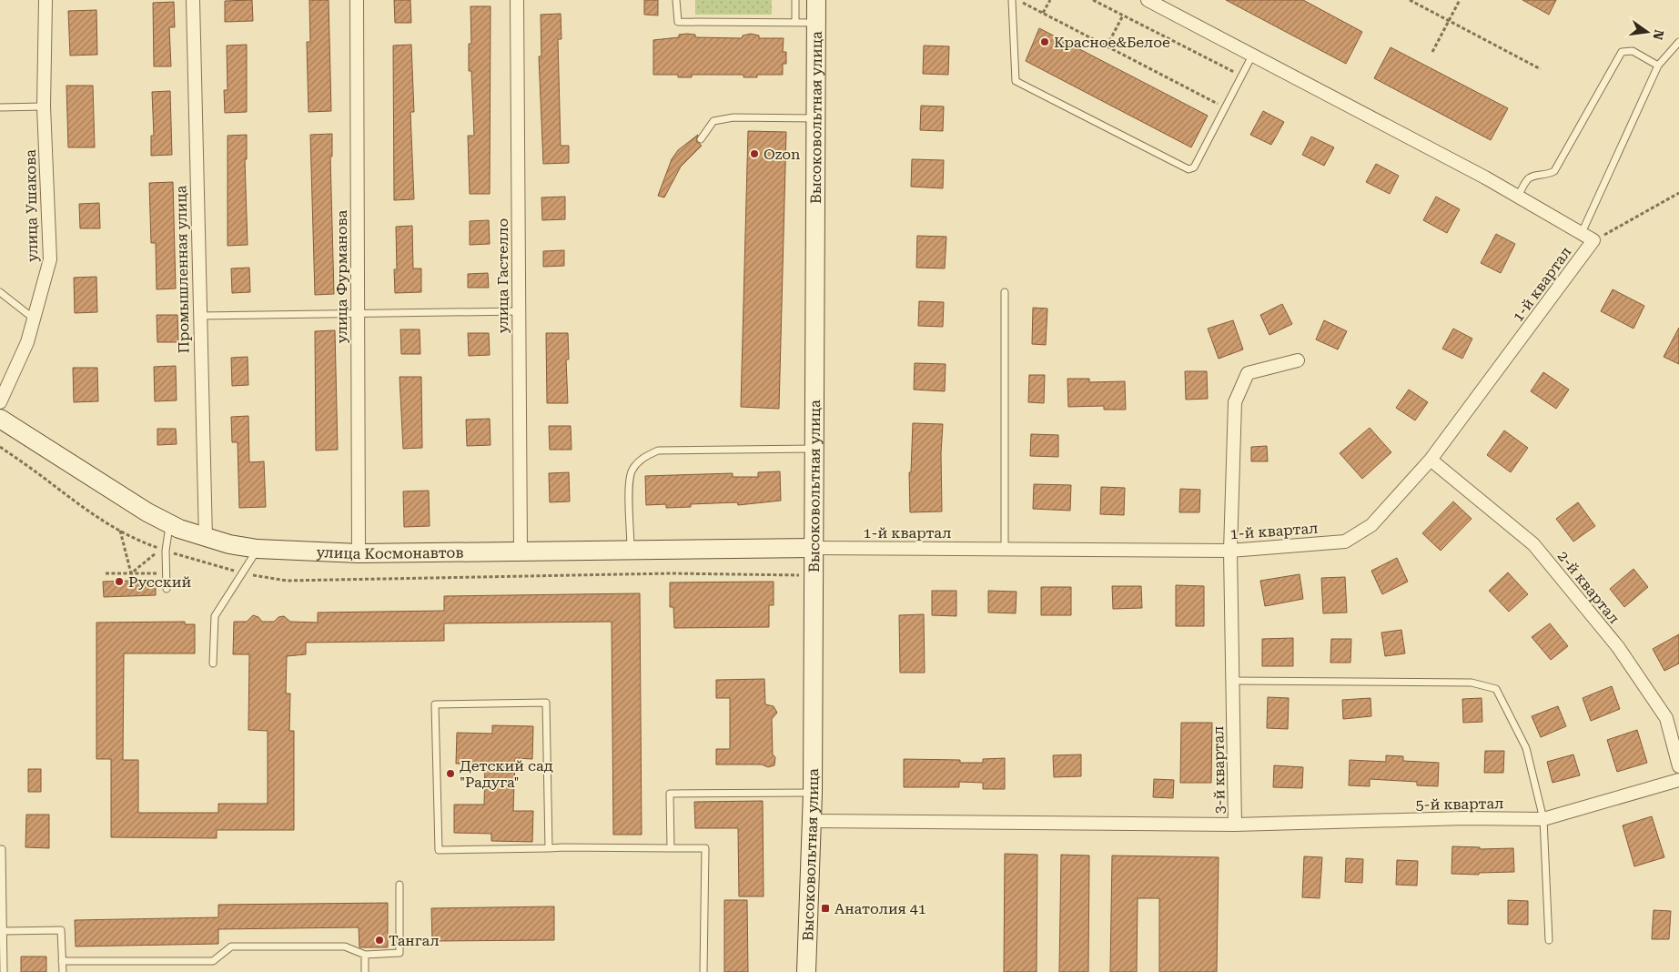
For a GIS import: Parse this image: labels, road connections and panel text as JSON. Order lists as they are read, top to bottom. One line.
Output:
{"streets":{"street":["Высоковольтная улица","улица Ушакова","Промышленная улица","улица Гастелло","улица Фурманова","1-й квартал","улица Космонавтов","2-й квартал","3-й квартал","5-й квартал"]},"crossings":[["Высоковольтная улица","1-й квартал"],["Высоковольтная улица","улица Космонавтов"],["Высоковольтная улица","3-й квартал"],["Промышленная улица","улица Космонавтов"],["улица Гастелло","улица Космонавтов"],["улица Фурманова","улица Космонавтов"],["1-й квартал","улица Космонавтов"],["1-й квартал","2-й квартал"],["1-й квартал","3-й квартал"],["3-й квартал","5-й квартал"]],"places":{"other":["Красное&Белое","Ozon","Русский","Детский сад \"Радуга\"","Тангал"],"transit":["Анатолия 41"]},"north":"right"}
